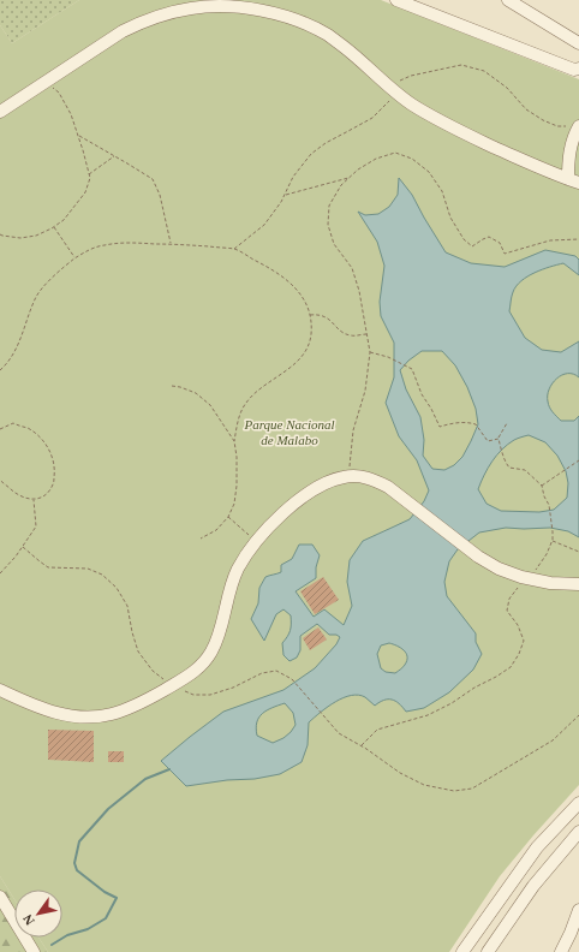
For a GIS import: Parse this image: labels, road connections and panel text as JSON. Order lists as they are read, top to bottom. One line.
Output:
{"parks":["Parque Nacional de Malabo"],"north":"bottom left"}
